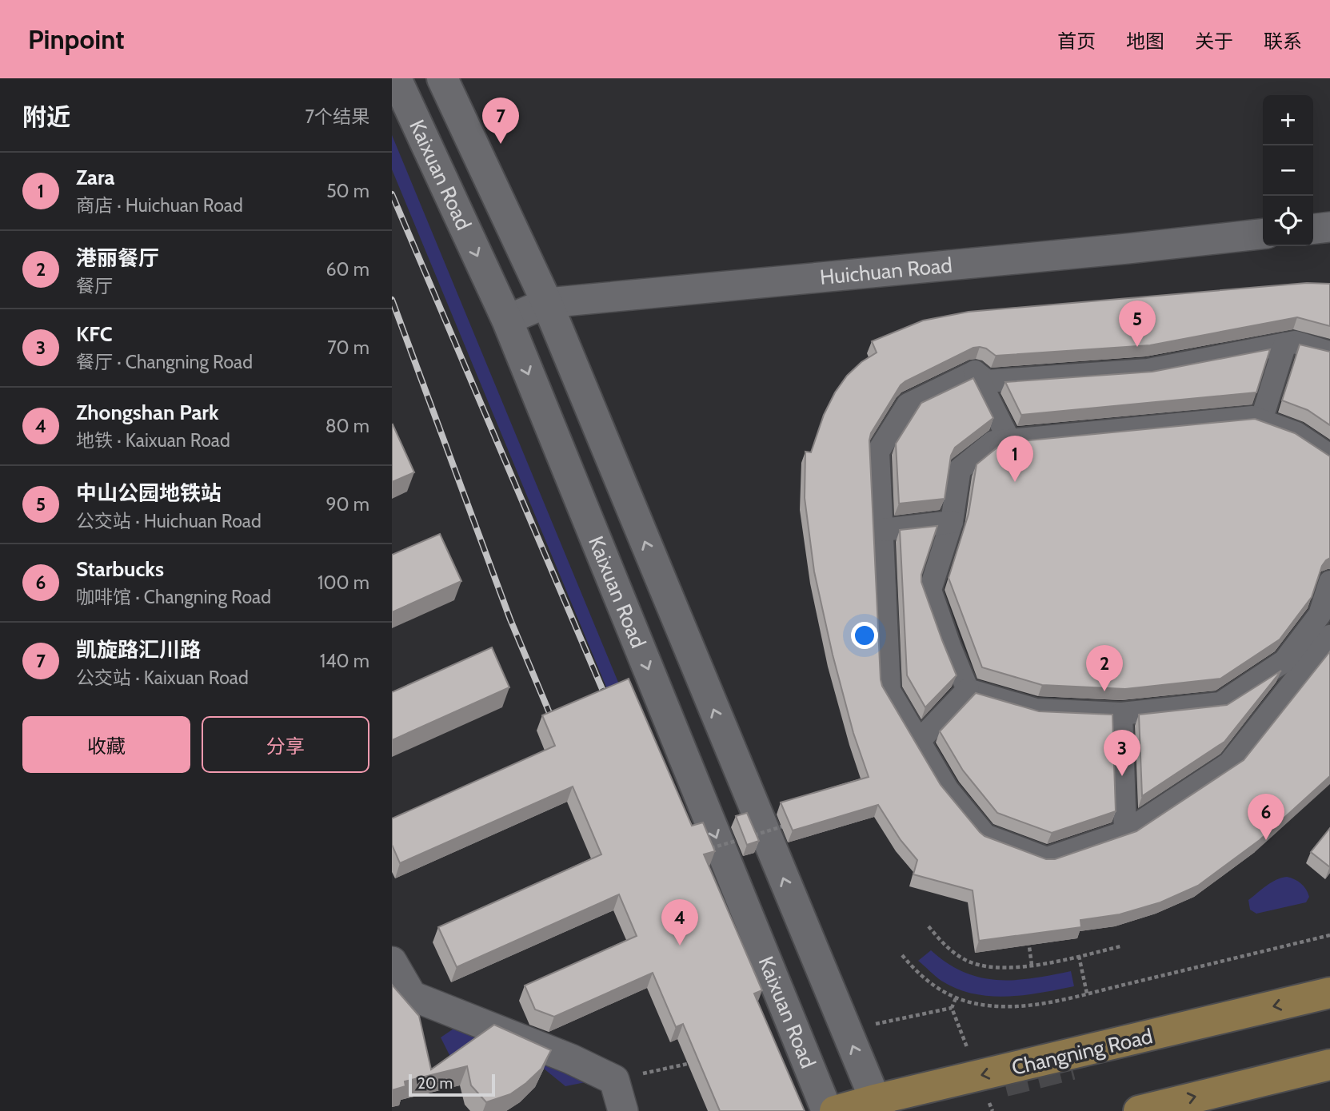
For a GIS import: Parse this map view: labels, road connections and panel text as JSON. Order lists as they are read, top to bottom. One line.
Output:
{"streets":{"main road":["Changning Road"],"street":["Kaixuan Road","Huichuan Road"]},"crossings":[["Kaixuan Road","Huichuan Road"],["Kaixuan Road","Changning Road"]],"scale_bar":"20 m","page":{"header":"Pinpoint","nav":["首页","地图","关于","联系"],"heading":["附近","7个结果"],"map_buttons":["+","−"],"pins":["7","5","1","2","3","6","4"],"list":[{"mark":"1","name":"Zara","note":"商店 · Huichuan Road","value":"50 m"},{"mark":"2","name":"港丽餐厅","note":"餐厅","value":"60 m"},{"mark":"3","name":"KFC","note":"餐厅 · Changning Road","value":"70 m"},{"mark":"4","name":"Zhongshan Park","note":"地铁 · Kaixuan Road","value":"80 m"},{"mark":"5","name":"中山公园地铁站","note":"公交站 · Huichuan Road","value":"90 m"},{"mark":"6","name":"Starbucks","note":"咖啡馆 · Changning Road","value":"100 m"},{"mark":"7","name":"凯旋路汇川路","note":"公交站 · Kaixuan Road","value":"140 m"}],"buttons":["收藏","分享"],"scale":"20 m"}}
